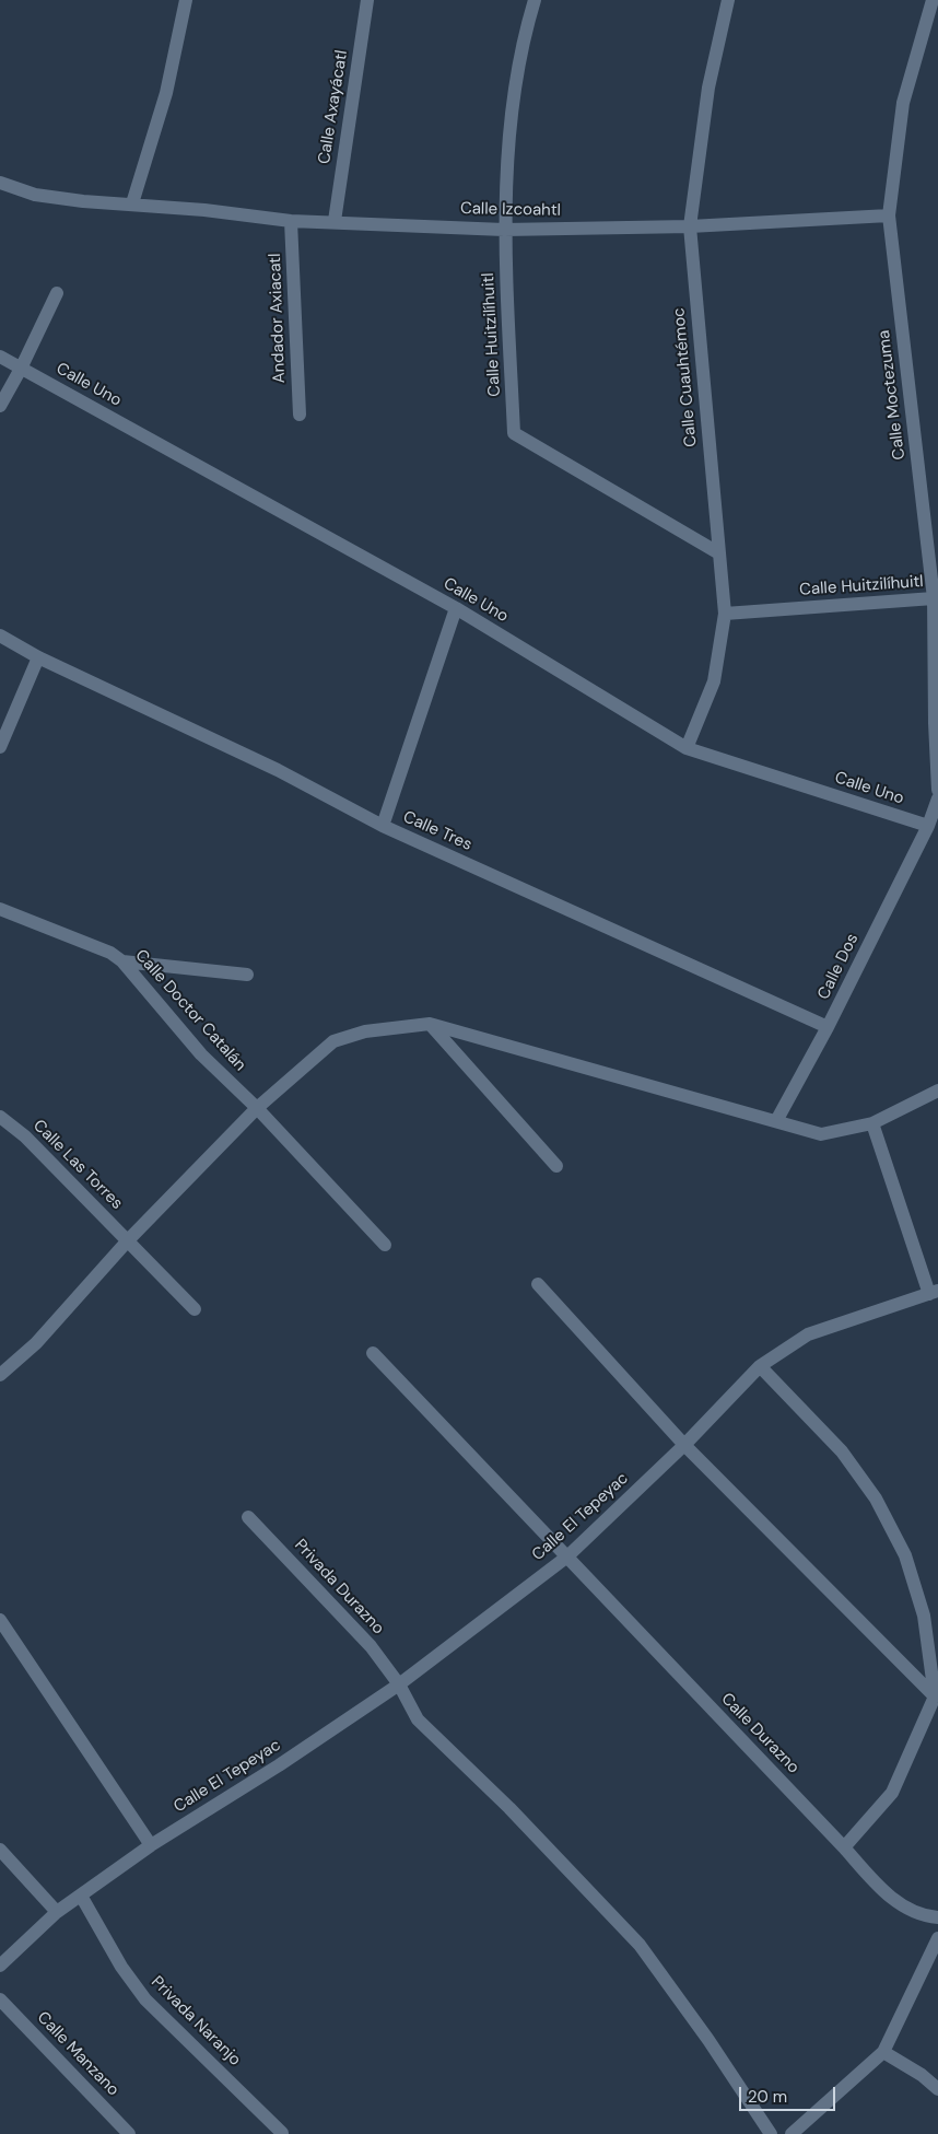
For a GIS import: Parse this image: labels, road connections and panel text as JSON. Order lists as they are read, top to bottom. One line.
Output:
{"streets":{"street":["Calle Axayácatl","Calle Izcoahtl","Andador Axiacatl","Calle Huitzilíhuitl","Calle Cuauhtémoc","Calle Uno","Calle Moctezuma","Calle Tres","Calle Dos","Calle Doctor Catalán","Calle Las Torres","Calle El Tepeyac","Privada Durazno","Calle Durazno","Privada Naranjo","Calle Manzano"]},"crossings":[["Calle Axayácatl","Calle Izcoahtl"],["Calle Izcoahtl","Andador Axiacatl"],["Calle Izcoahtl","Calle Huitzilíhuitl"],["Calle Izcoahtl","Calle Cuauhtémoc"],["Calle Izcoahtl","Calle Moctezuma"],["Calle Huitzilíhuitl","Calle Cuauhtémoc"],["Calle Huitzilíhuitl","Calle Moctezuma"],["Calle Cuauhtémoc","Calle Uno"],["Calle Uno","Calle Dos"],["Calle Tres","Calle Dos"],["Calle El Tepeyac","Privada Durazno"],["Calle El Tepeyac","Calle Durazno"],["Calle El Tepeyac","Privada Naranjo"]],"scale_bar":"20 m"}
